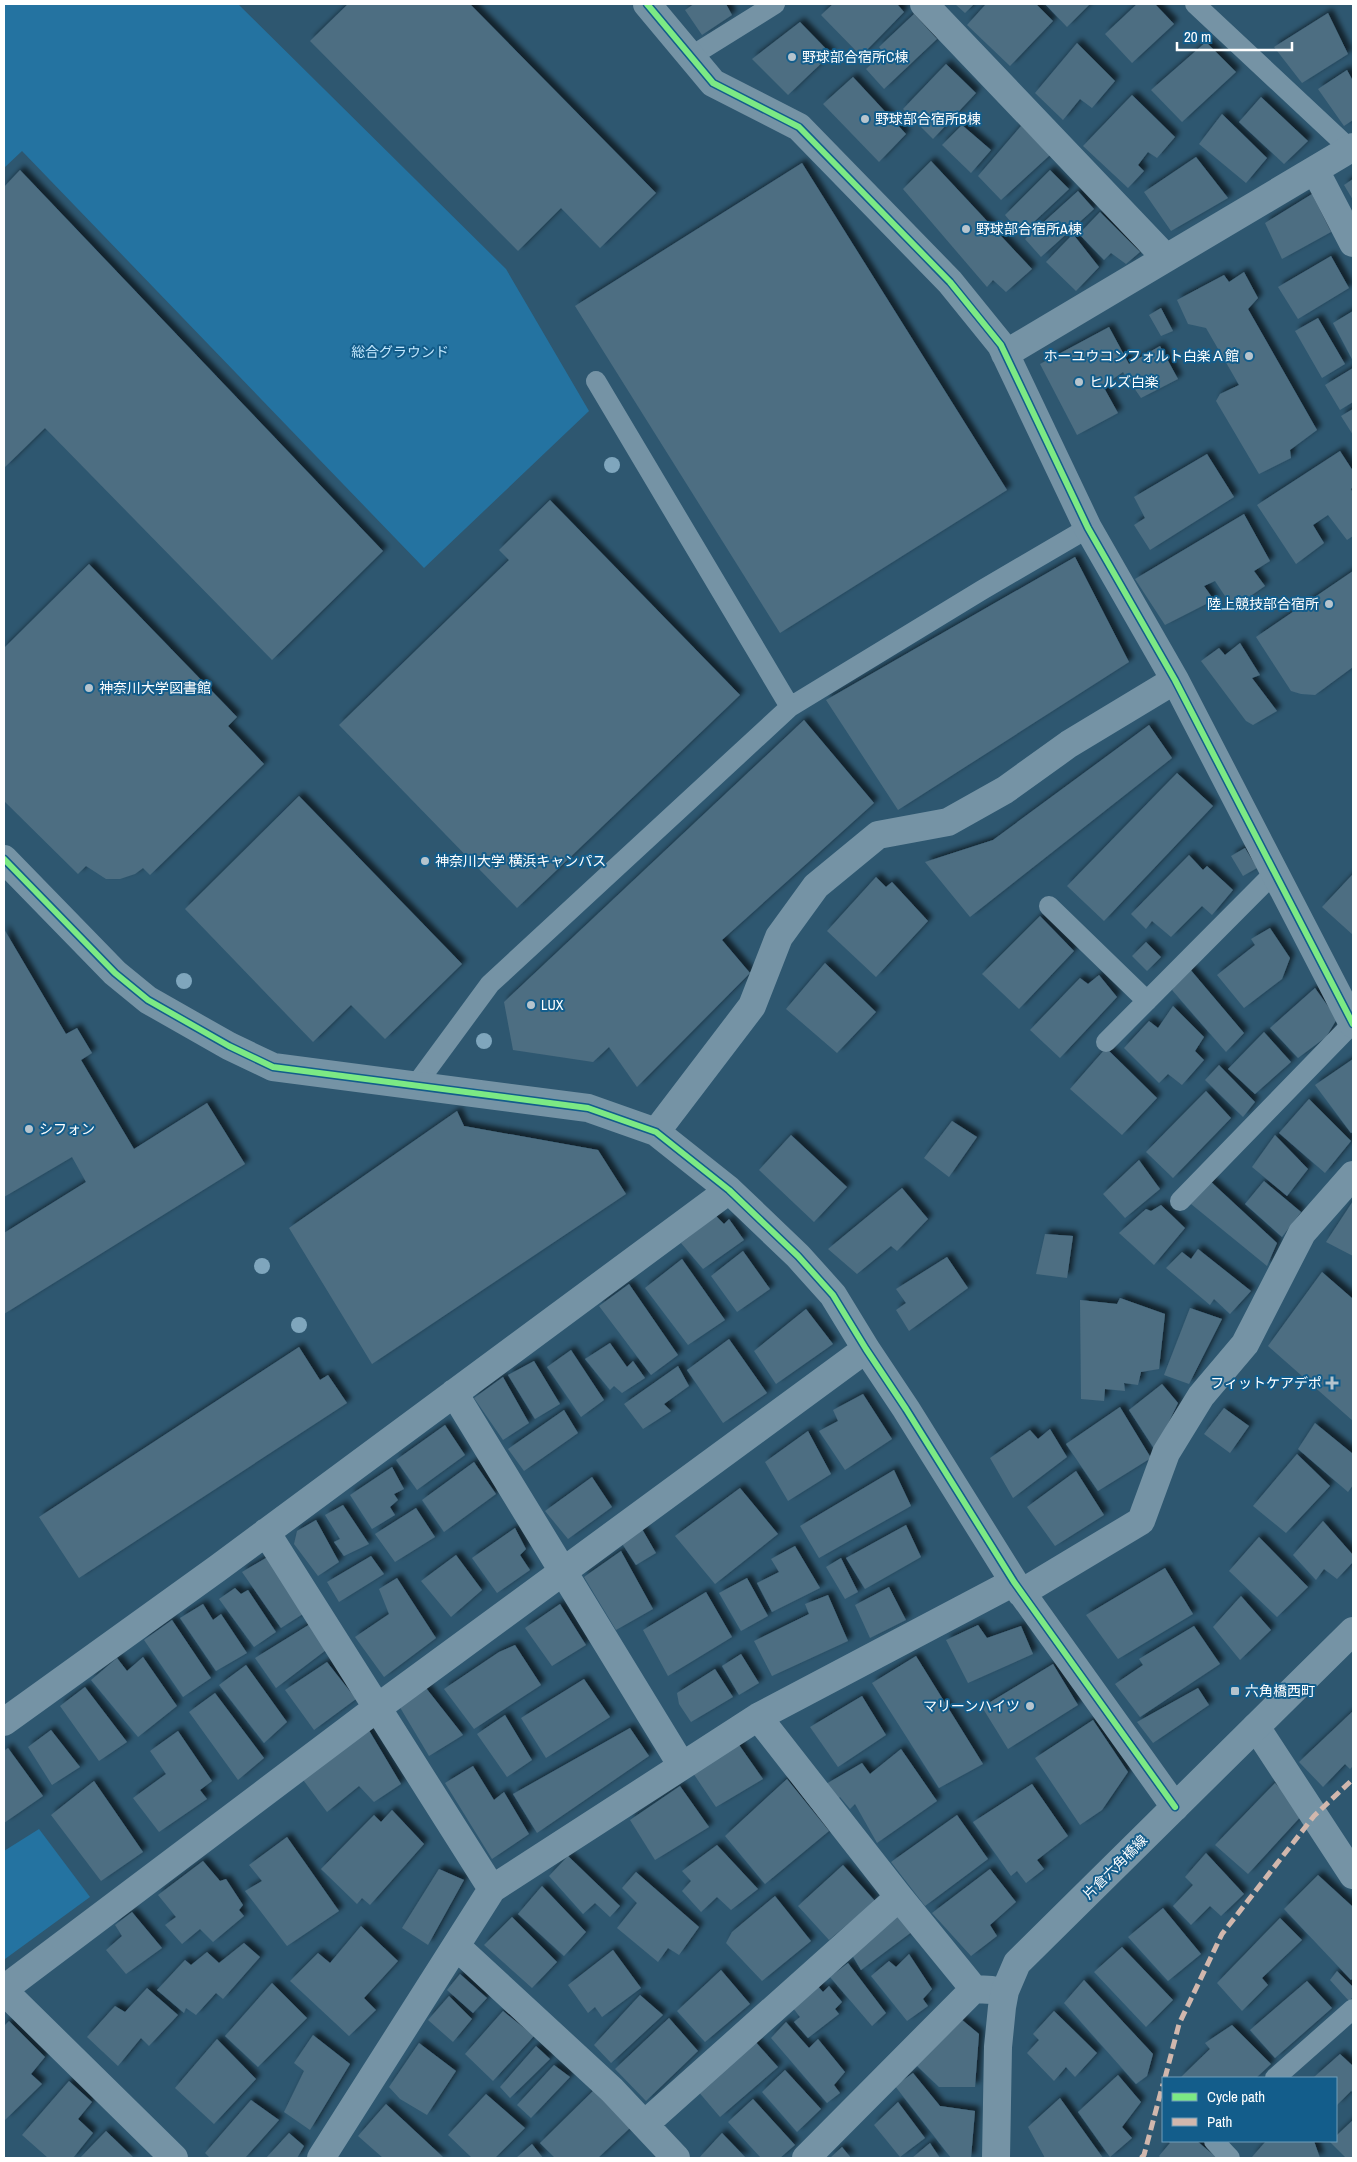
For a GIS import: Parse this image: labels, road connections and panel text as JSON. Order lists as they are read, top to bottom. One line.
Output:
{"streets":{"street":["片倉六角橋線"]},"parks":["総合グラウンド"],"places":{"other":["野球部合宿所C棟","野球部合宿所B棟","野球部合宿所A棟","ホーユウコンフォルト白楽Ａ館","ヒルズ白楽","陸上競技部合宿所","神奈川大学図書館","神奈川大学 横浜キャンパス","LUX","シフォン","マリーンハイツ"],"health":["フィットケアデポ"],"transit":["六角橋西町"]},"legend":["Cycle path","Path"],"scale_bar":"20 m"}
